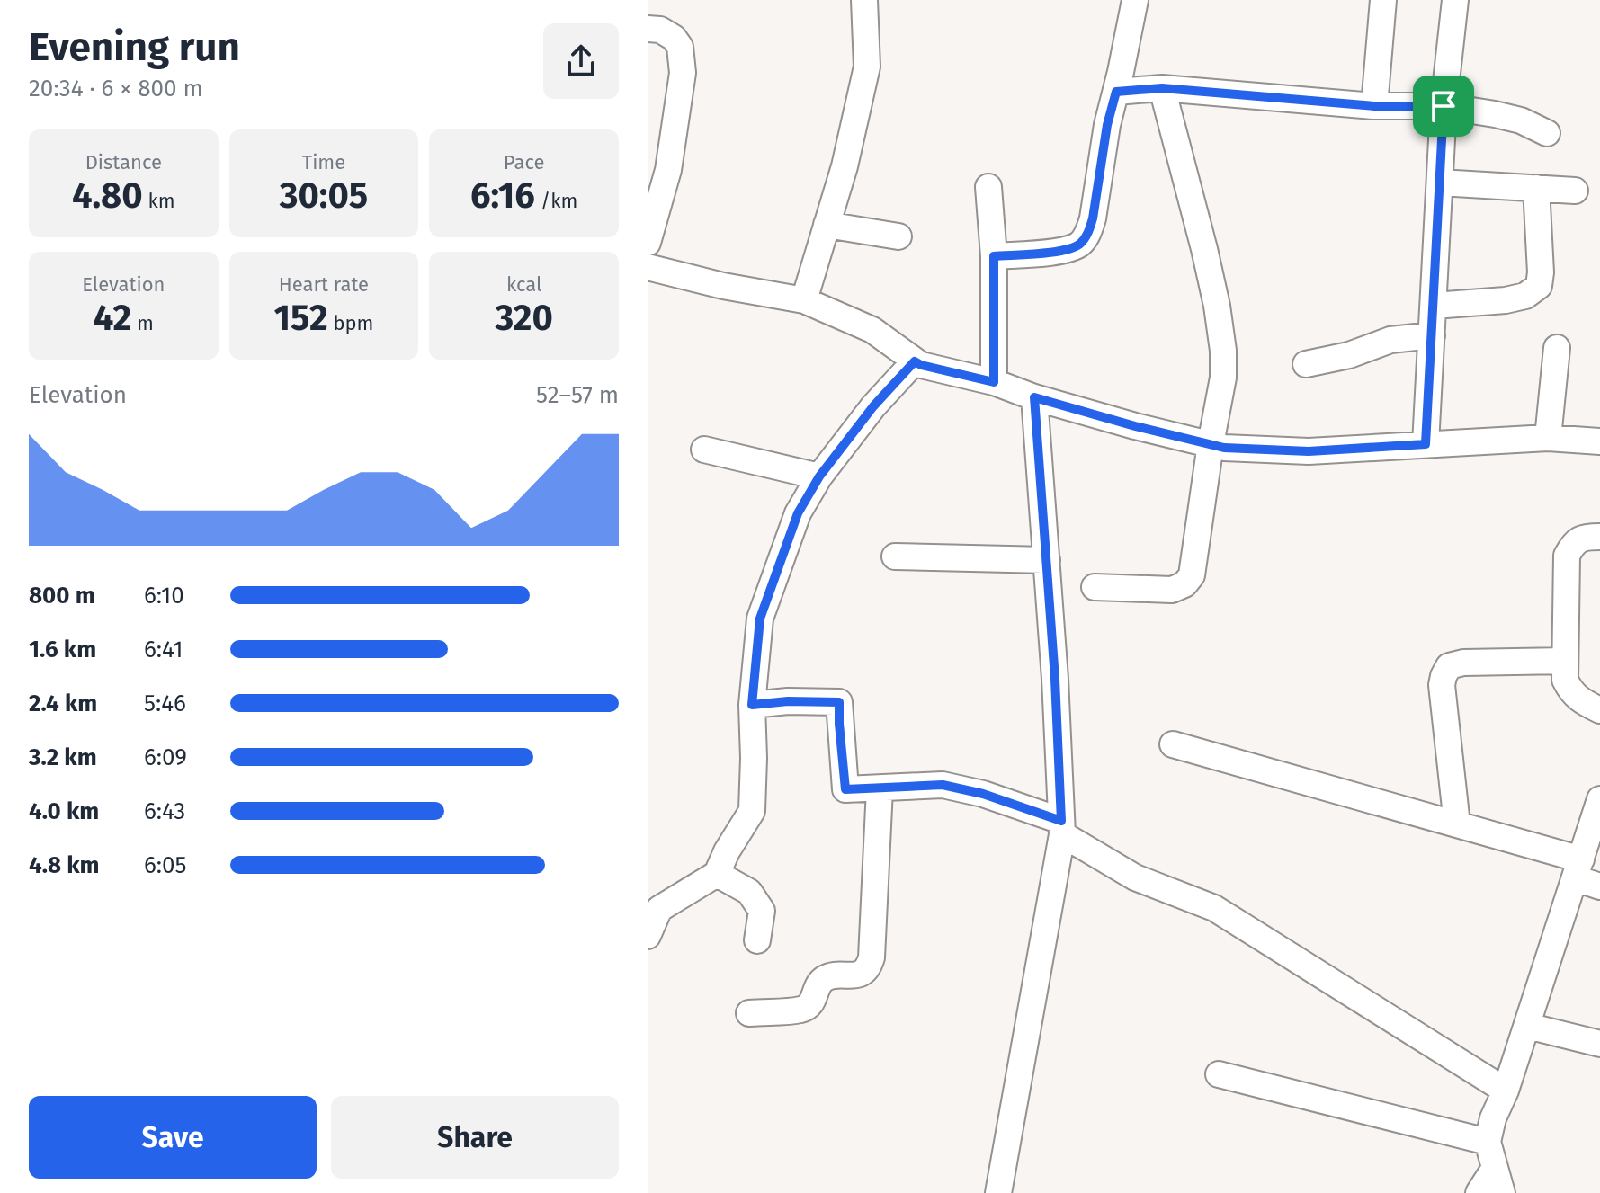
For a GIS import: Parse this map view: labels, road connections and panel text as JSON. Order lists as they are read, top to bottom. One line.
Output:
{"page":{"heading":["Evening run","20:34 · 6 × 800 m"],"stats":[["Distance","4.80 km"],["Time","30:05"],["Pace","6:16 /km"],["Elevation","42 m"],["Heart rate","152 bpm"],["kcal","320"]],"chart":["Elevation","52–57 m"],"list":[{"name":"800 m","note":"6:10"},{"name":"1.6 km","note":"6:41"},{"name":"2.4 km","note":"5:46"},{"name":"3.2 km","note":"6:09"},{"name":"4.0 km","note":"6:43"},{"name":"4.8 km","note":"6:05"}],"buttons":["Save","Share"]}}
